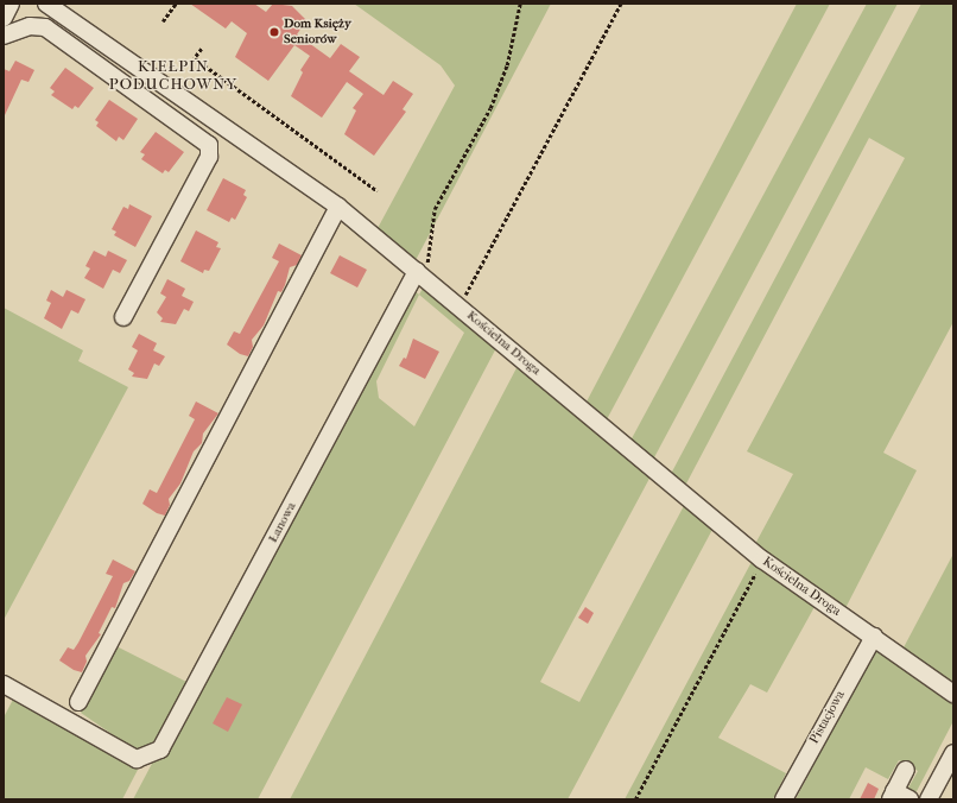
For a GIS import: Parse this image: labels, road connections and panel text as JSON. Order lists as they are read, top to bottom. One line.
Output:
{"streets":{"street":["Kościelna Droga","Łanowa","Pistacjowa"]},"crossings":[["Kościelna Droga","Łanowa"],["Kościelna Droga","Pistacjowa"]],"districts":["KIEŁPIN PODUCHOWNY"],"places":["Dom Księży Seniorów"]}
